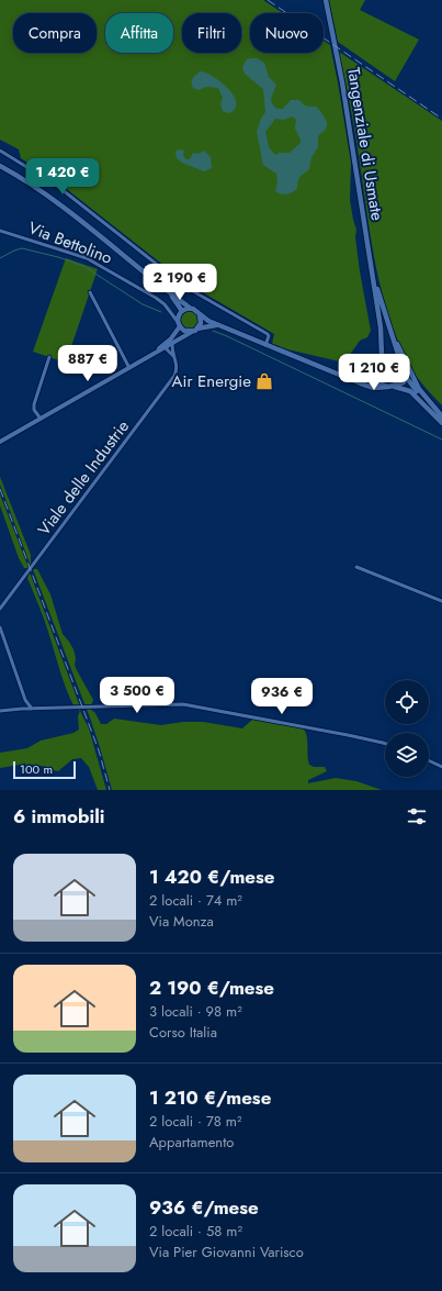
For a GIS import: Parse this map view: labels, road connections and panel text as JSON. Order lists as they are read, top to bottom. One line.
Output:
{"streets":{"main road":["Tangenziale di Usmate"],"street":["Via Bettolino","Viale delle Industrie"]},"places":{"shop":["Air Energie"]},"scale_bar":"100 m","page":{"chip":["Compra","Affitta","Filtri","Nuovo"],"price":["1 420 €","2 190 €","887 €","1 210 €","3 500 €","936 €"],"scale":"100 m","heading":"6 immobili","list":[{"name":"1 420 €/mese","note":"2 locali · 74 m² · Via Monza"},{"name":"2 190 €/mese","note":"3 locali · 98 m² · Corso Italia"},{"name":"1 210 €/mese","note":"2 locali · 78 m² · Appartamento"},{"name":"936 €/mese","note":"2 locali · 58 m² · Via Pier Giovanni Varisco"}]}}
